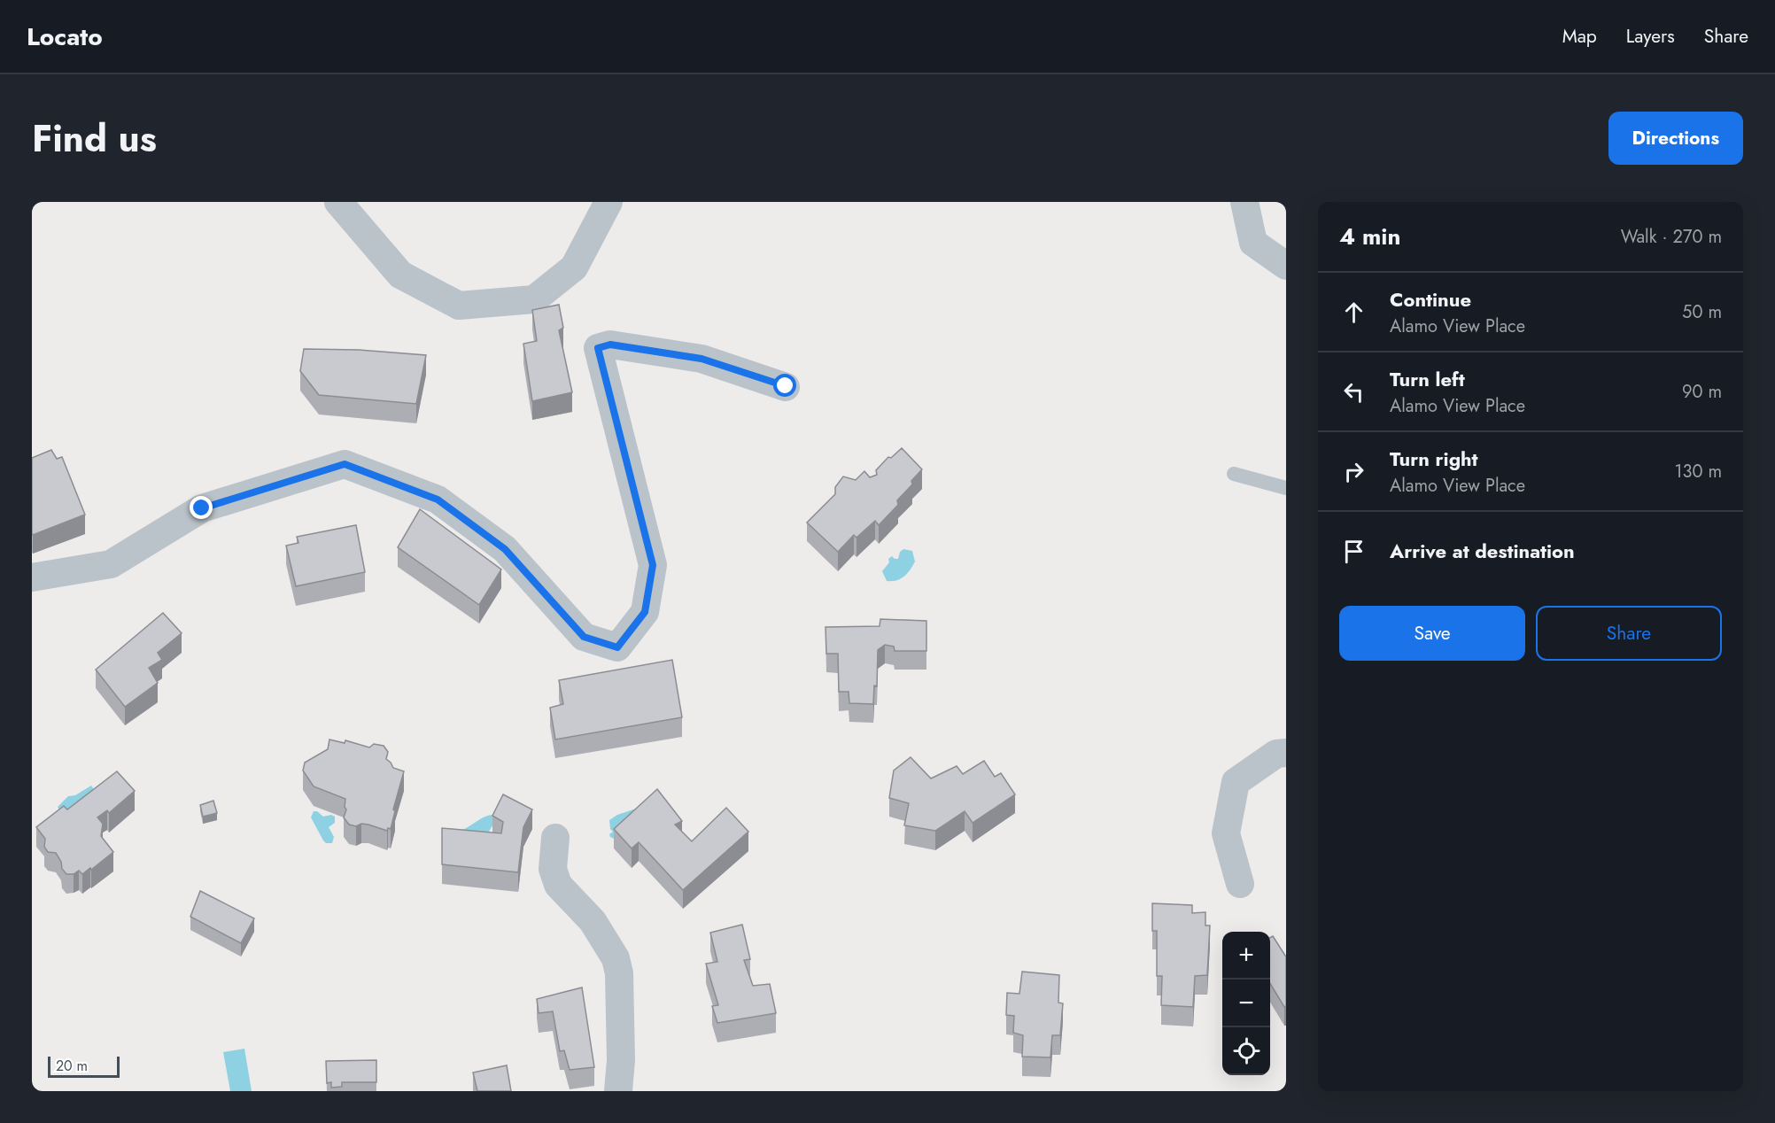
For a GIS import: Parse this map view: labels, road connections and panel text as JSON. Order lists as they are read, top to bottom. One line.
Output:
{"scale_bar":"20 m","page":{"header":"Locato","nav":["Map","Layers","Share"],"title":"Find us","buttons":["Directions",["Save","Share"]],"heading":["4 min","Walk · 270 m"],"list":[["Continue","Alamo View Place","50 m"],["Turn left","Alamo View Place","90 m"],["Turn right","Alamo View Place","130 m"],"Arrive at destination"],"map_buttons":["+","−"],"scale":"20 m"}}
